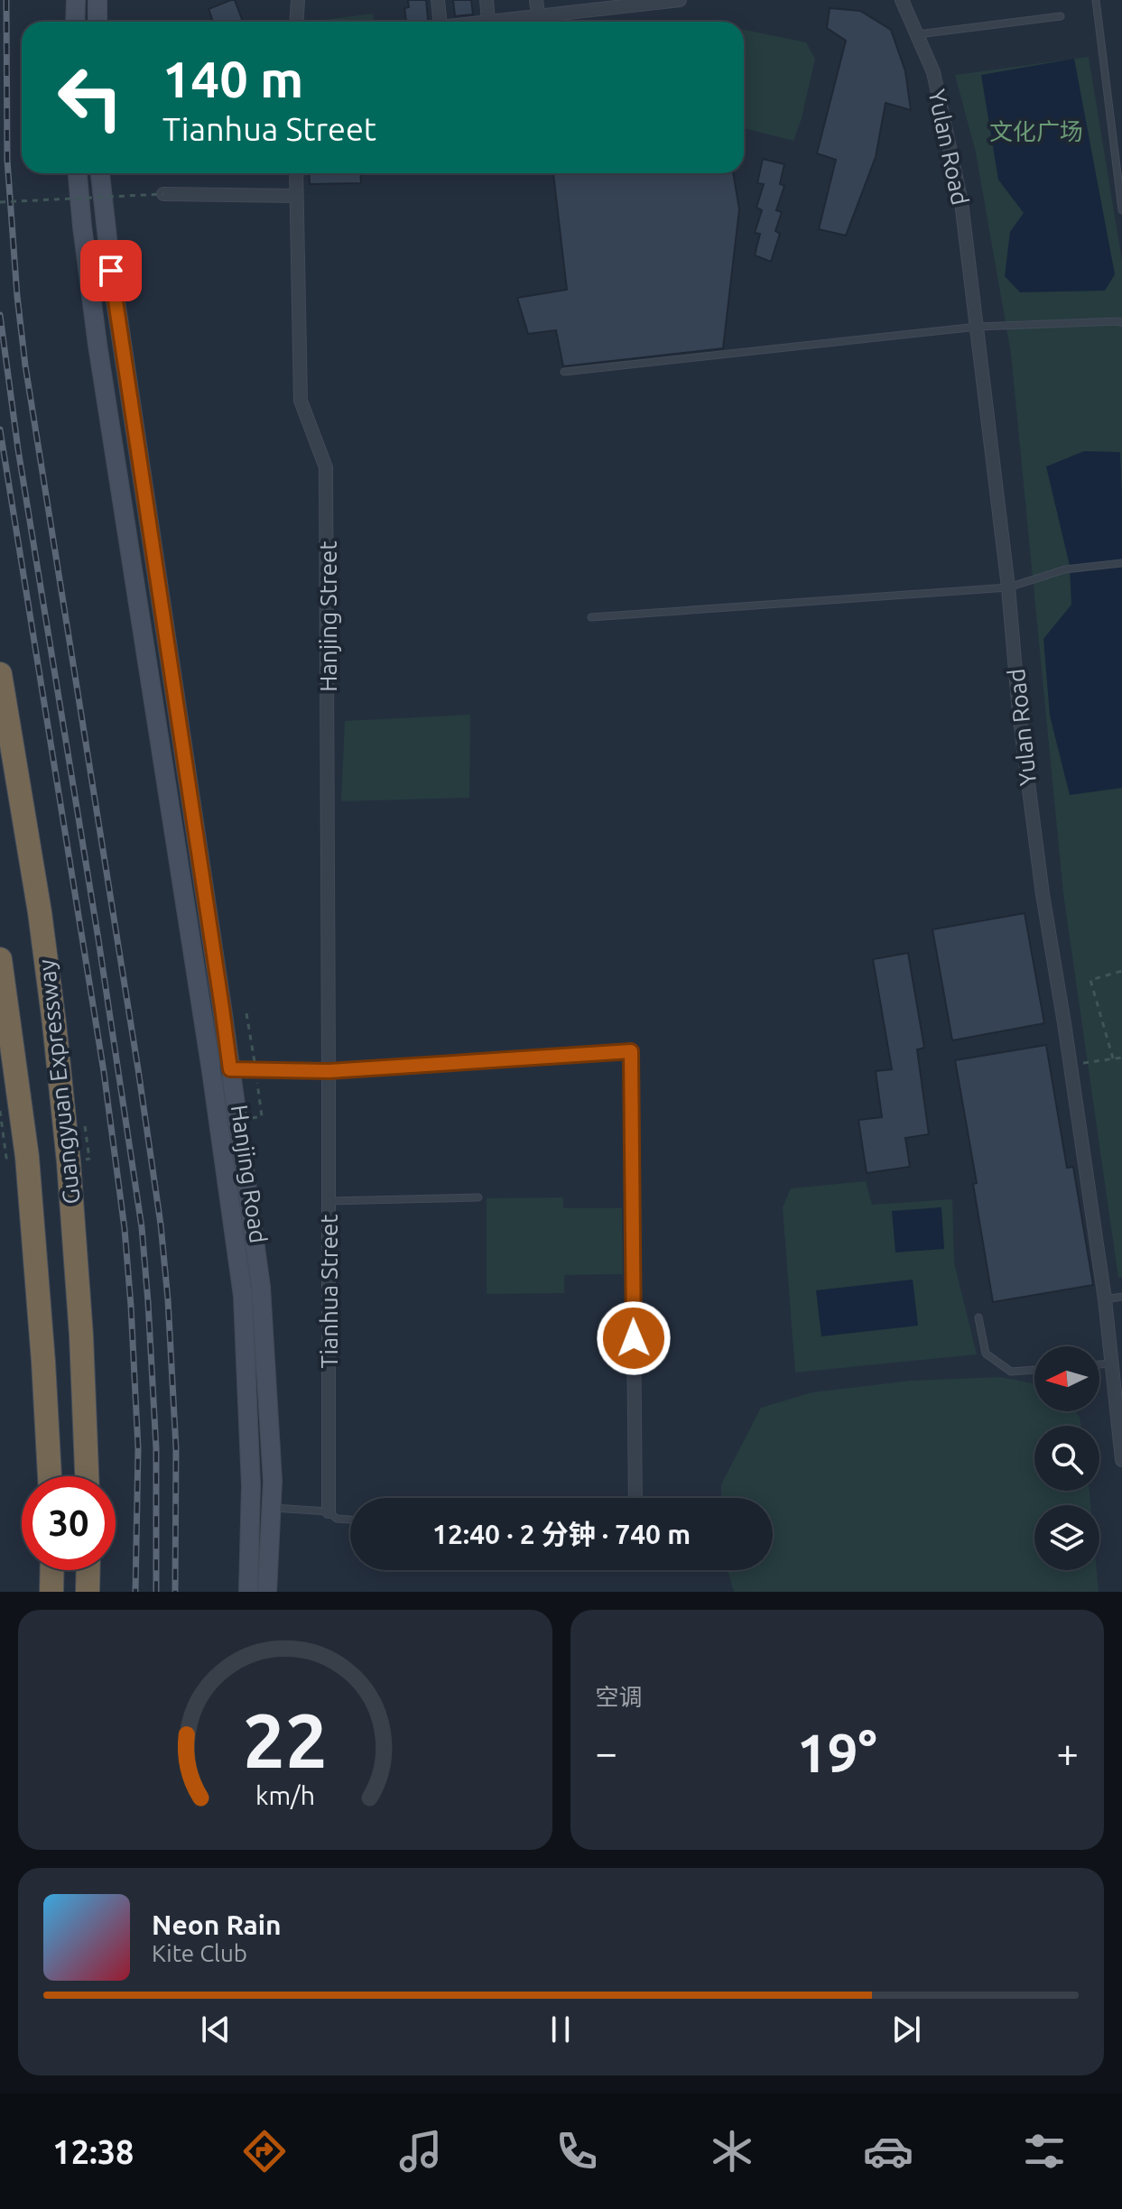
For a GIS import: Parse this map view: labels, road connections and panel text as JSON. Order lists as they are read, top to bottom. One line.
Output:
{"streets":{"highway":["Guangyuan Expressway"],"street":["Yulan Road","Hanjing Street","Hanjing Road","Tianhua Street"]},"crossings":[["Hanjing Street","Tianhua Street"]],"parks":["文化广场"],"north":"left","page":{"turn":["140 m","Tianhua Street"],"limit":"30","trip":"12:40 · 2 分钟 · 740 m","tile":"空调","heat":["−","19°","+"],"song":["Neon Rain","Kite Club"],"tabs":"12:38","gauge":["22","km/h"]}}
